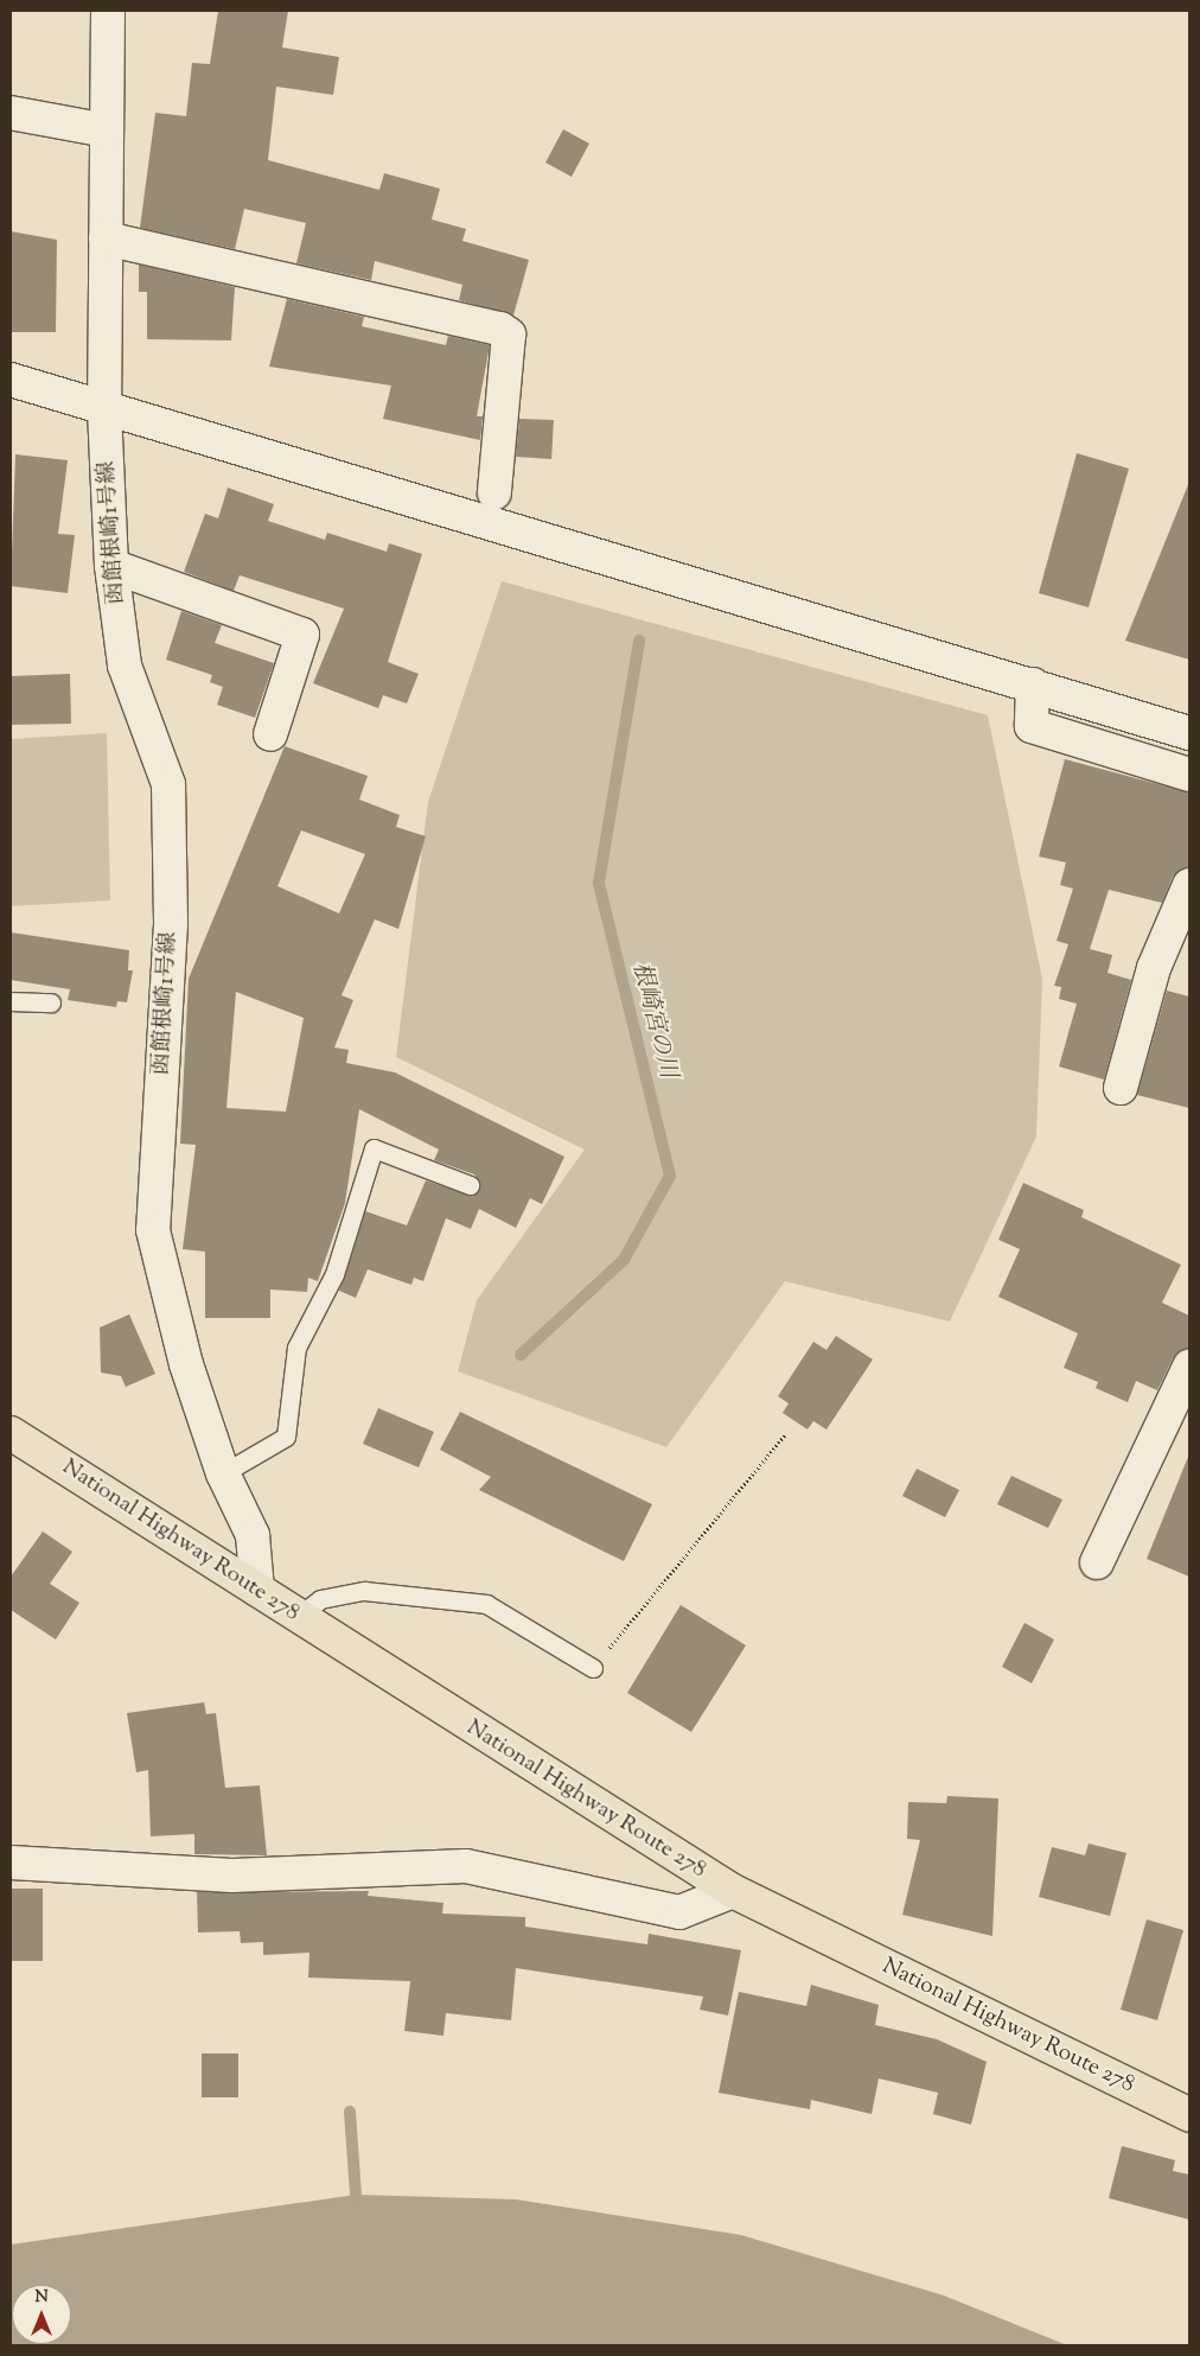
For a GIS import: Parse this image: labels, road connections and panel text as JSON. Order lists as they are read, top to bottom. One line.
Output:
{"streets":{"highway":["National Highway Route 278"],"street":["函館根崎1号線"]},"crossings":[["函館根崎1号線","National Highway Route 278"]],"water":["根崎宮の川"],"north":"top"}
